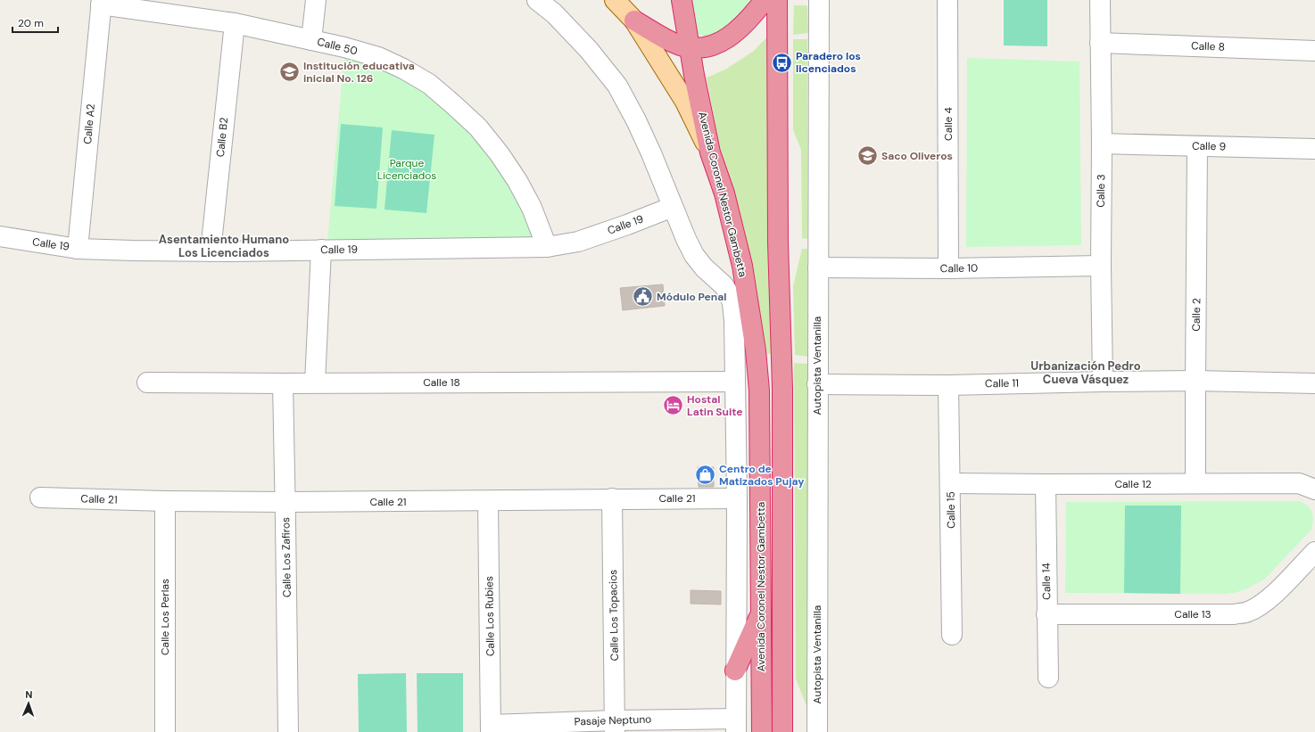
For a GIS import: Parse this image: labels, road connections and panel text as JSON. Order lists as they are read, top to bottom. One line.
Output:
{"streets":{"highway":["Avenida Coronel Nestor Gambetta"],"street":["Calle 50","Calle 8","Calle A2","Calle 4","Calle B2","Calle 9","Calle 3","Calle 19","Calle 10","Calle 2","Autopista Ventanilla","Calle 18","Calle 11","Calle 12","Calle 21","Calle 15","Calle Los Zafiros","Calle 14","Calle 13","Calle Los Topacios","Calle Los Rubies","Calle Los Perlas","Pasaje Neptuno"]},"crossings":[["Calle 50","Calle A2"],["Calle 50","Calle B2"],["Calle 50","Calle 19"],["Calle 8","Calle 3"],["Calle A2","Calle 19"],["Calle 4","Calle 10"],["Calle B2","Calle 19"],["Calle 9","Calle 3"],["Calle 9","Calle 2"],["Calle 3","Calle 10"],["Calle 3","Calle 11"],["Calle 10","Autopista Ventanilla"],["Calle 2","Calle 11"],["Calle 2","Calle 12"],["Autopista Ventanilla","Calle 11"],["Calle 18","Calle Los Zafiros"],["Calle 11","Calle 15"],["Calle 12","Calle 15"],["Calle 12","Calle 14"],["Calle 21","Calle Los Zafiros"],["Calle 21","Calle Los Topacios"],["Calle 21","Calle Los Rubies"],["Calle 21","Calle Los Perlas"],["Calle 14","Calle 13"],["Calle Los Topacios","Pasaje Neptuno"],["Calle Los Rubies","Pasaje Neptuno"]],"districts":["Asentamiento Humano Los Licenciados","Urbanización Pedro Cueva Vásquez"],"parks":["Parque Licenciados"],"places":{"bus stop":["Paradero los licenciados"],"school or university":["Institución educativa inicial No. 126","Saco Oliveros"],"public building":["Módulo Penal"],"hotel":["Hostal Latin Suite"],"shop":["Centro de Matizados Pujay"]},"scale_bar":"20 m","north":"top"}
